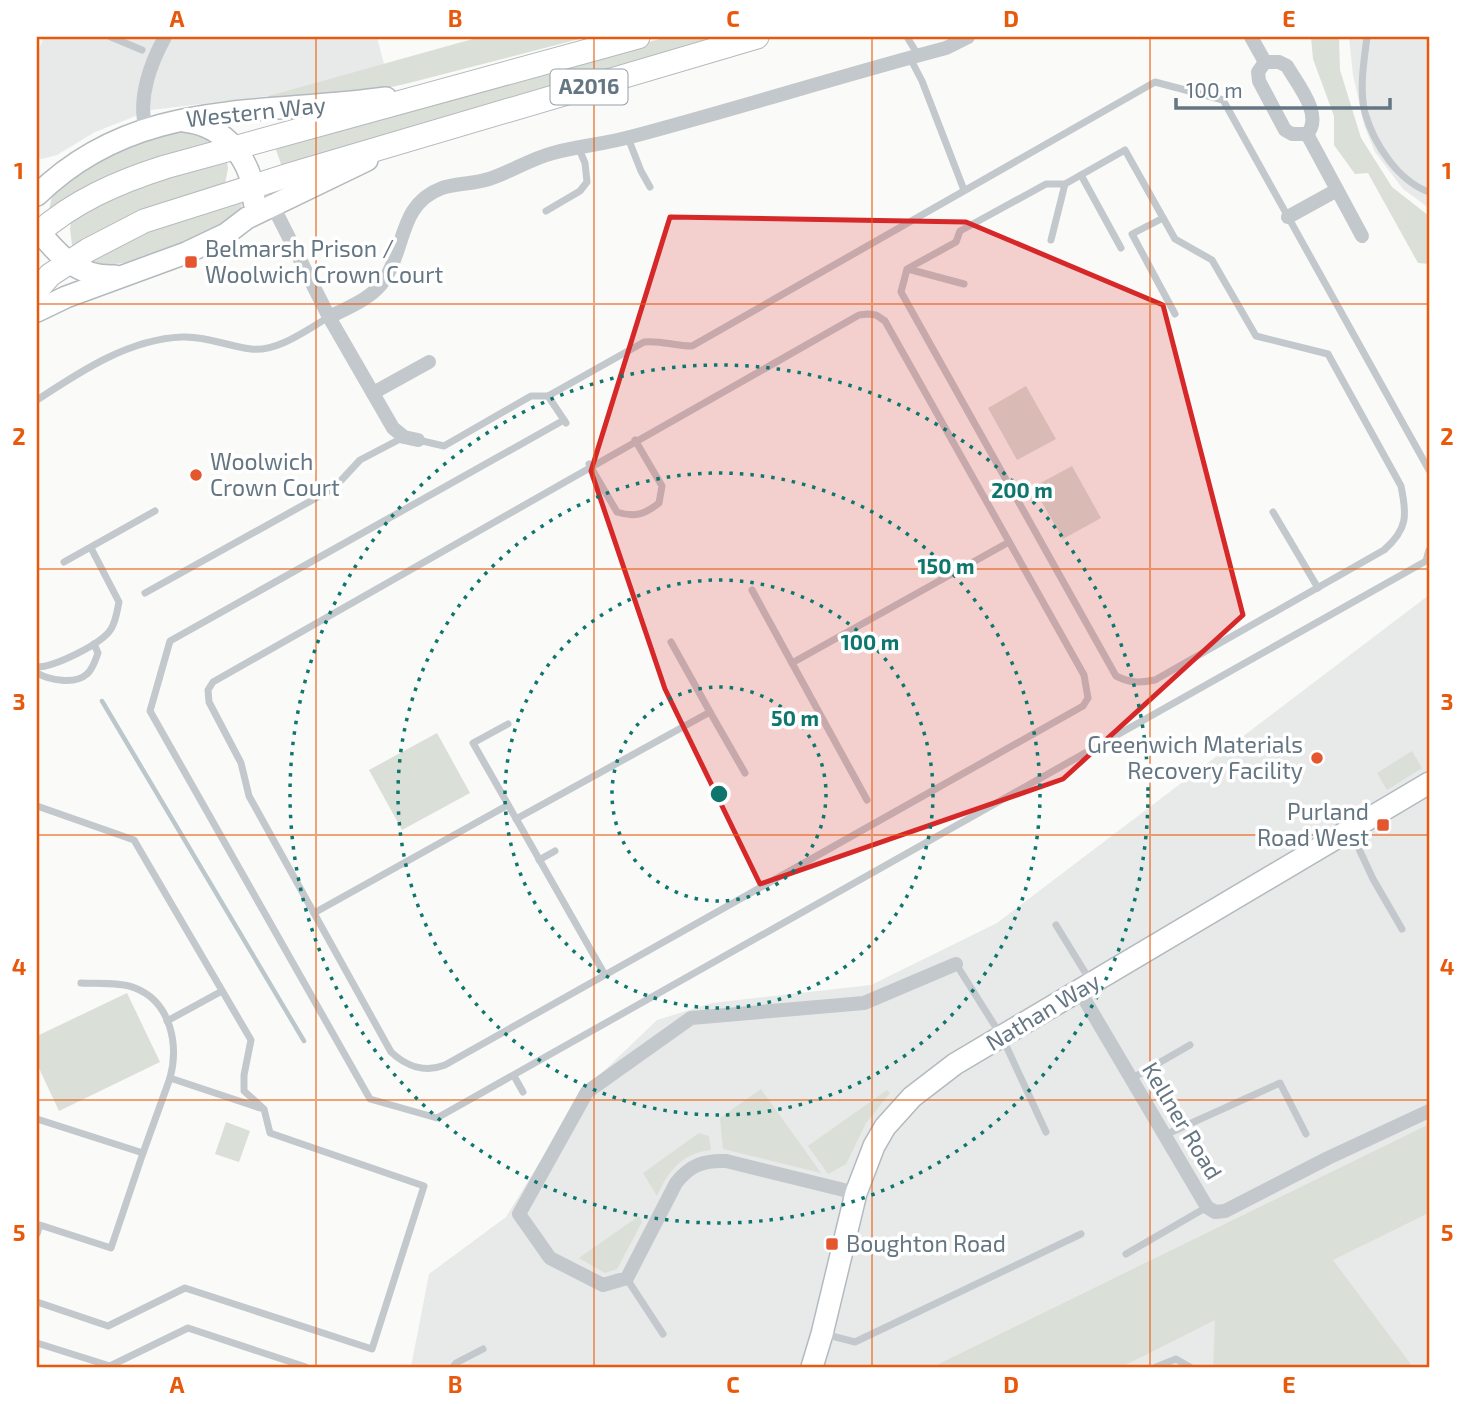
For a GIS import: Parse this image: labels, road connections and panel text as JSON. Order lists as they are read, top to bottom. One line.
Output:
{"streets":{"main road":["A2016","Western Way"],"street":["Nathan Way","Kellner Road"]},"crossings":[["A2016","Western Way"],["Nathan Way","Kellner Road"]],"places":{"transit":["Belmarsh Prison / Woolwich Crown Court","Purland Road West","Boughton Road"],"other":["Woolwich Crown Court","Greenwich Materials Recovery Facility"]},"scale_bar":"100 m","grid":{"columns":["A","B","C","D","E"],"rows":["1","2","3","4","5"]},"rings":["200 m","150 m","100 m","50 m"]}
